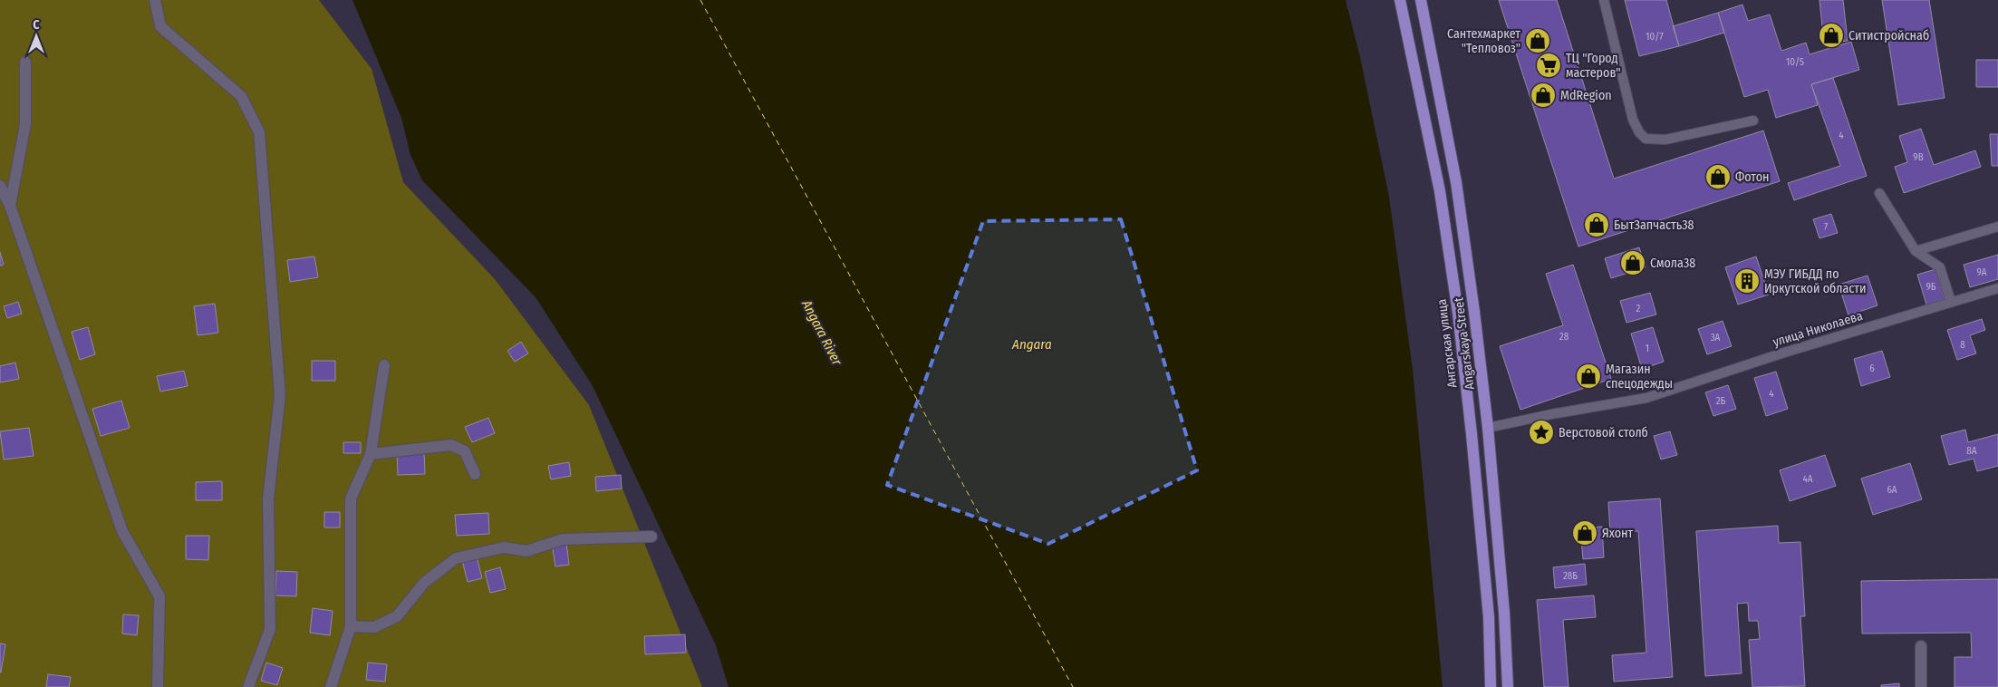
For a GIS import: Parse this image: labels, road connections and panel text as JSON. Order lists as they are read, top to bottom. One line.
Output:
{"streets":{"main road":["Ангарская улица","Angarskaya Street"],"lane":["улица Николаева"]},"crossings":[["улица Николаева","Angarskaya Street"]],"water":["Angara River","Angara"],"places":{"shop":["Ситистройснаб","Сантехмаркет \"Тепловоз\"","MdRegion","Фотон","БытЗапчасть38","Смола38","Магазин спецодежды","Яхонт"],"supermarket":["ТЦ \"Город мастеров\""],"building":["МЭУ ГИБДД по Иркутской области"],"place":["Верстовой столб"]},"house_numbers":["10/7","10/5","4","9В","7","9А","9Б","2","28","3А","8","1","6","4","2Б","8А","4А","6А","28Б"],"north":"top"}
